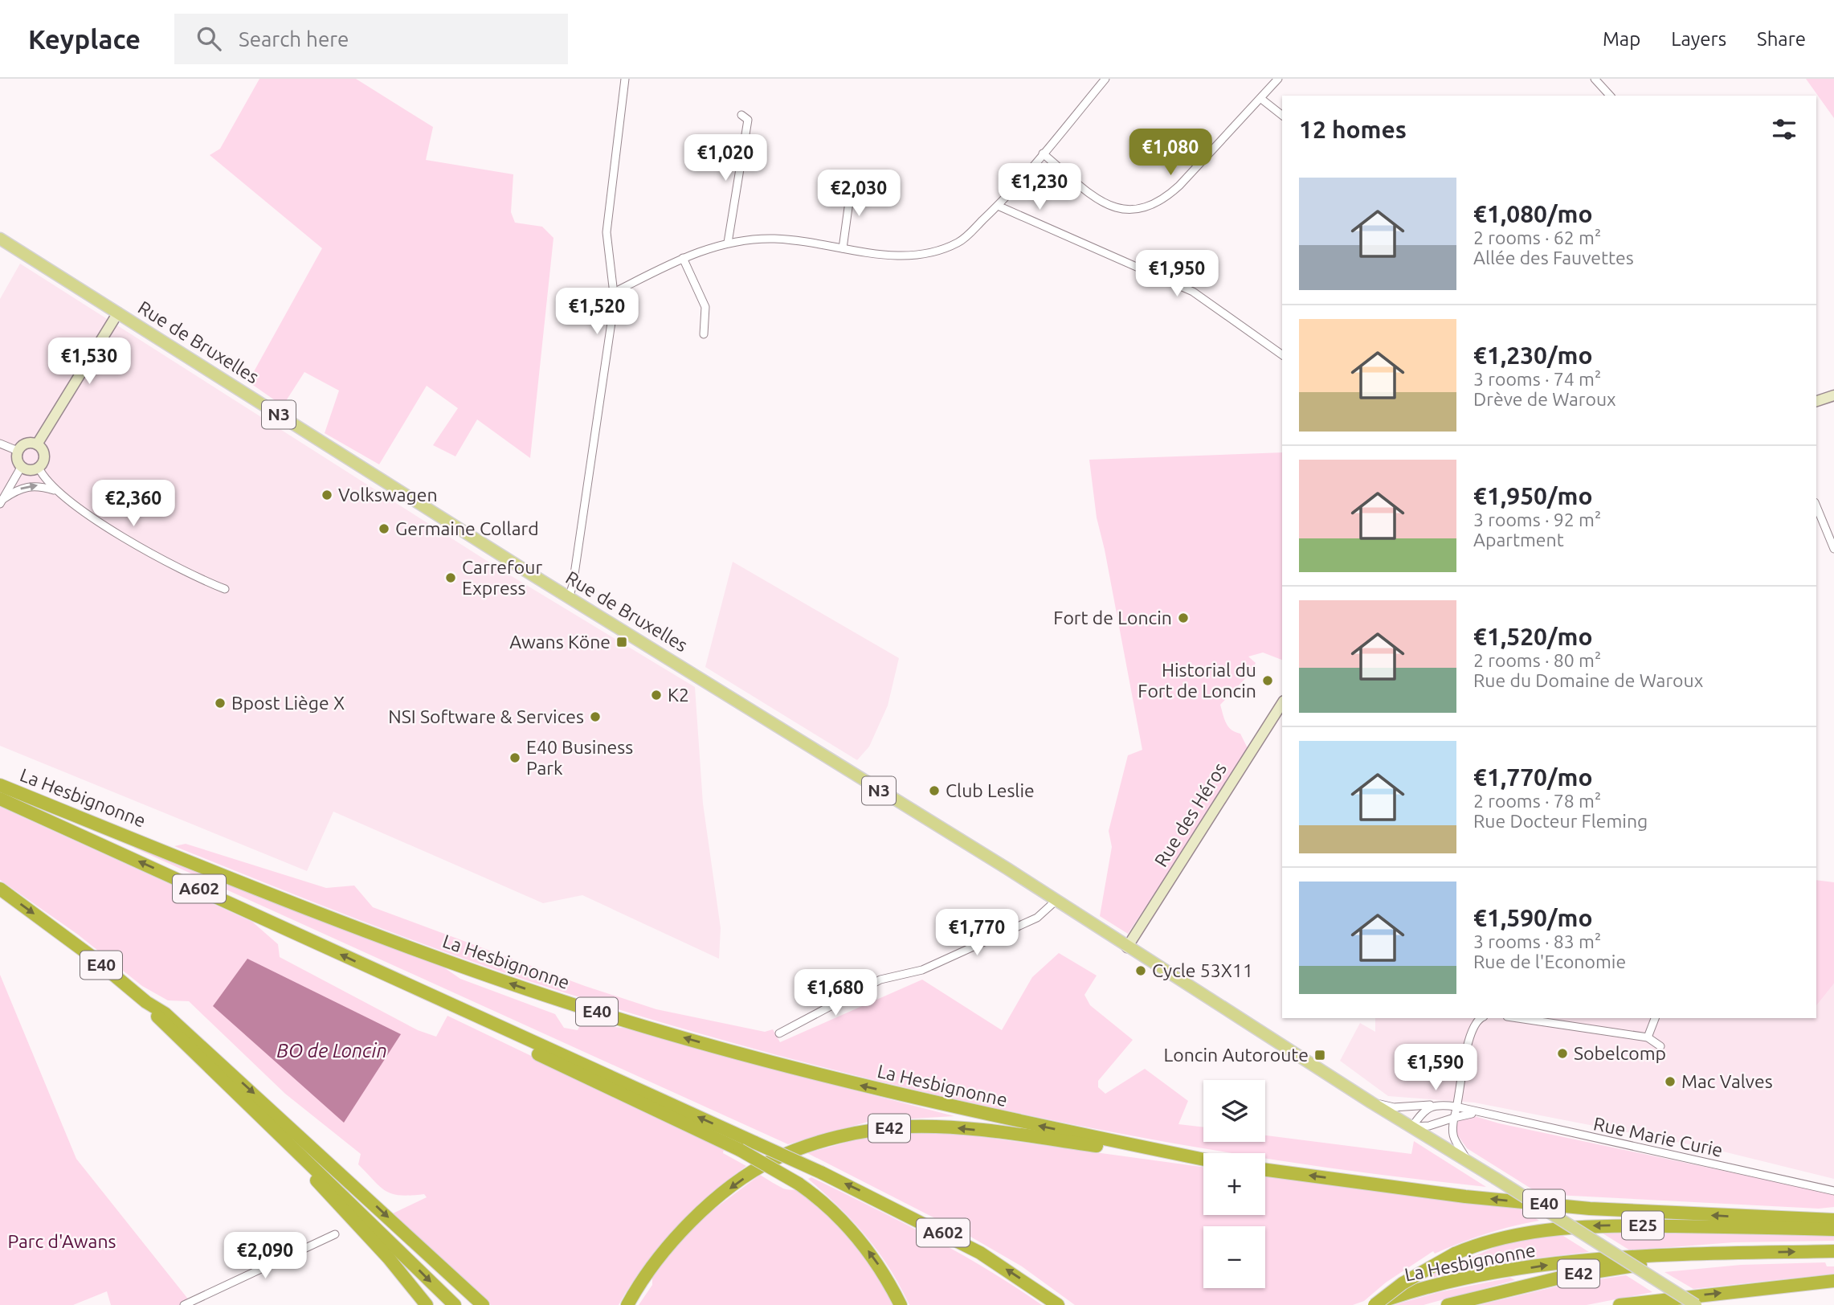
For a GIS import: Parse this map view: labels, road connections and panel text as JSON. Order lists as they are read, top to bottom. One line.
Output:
{"streets":{"highway":["La Hesbignonne","A602","E40","E42","E25"],"main road":["Rue de Bruxelles","N3"],"street":["Rue des Héros","Rue Marie Curie"]},"crossings":[["Rue de Bruxelles","N3"],["N3","Rue des Héros"],["N3","Rue Marie Curie"],["La Hesbignonne","E42"],["La Hesbignonne","E25"]],"water":["BO de Loncin"],"parks":["Parc d'Awans"],"places":{"other":["Volkswagen","Germaine Collard","Carrefour Express","Fort de Loncin","Historial du Fort de Loncin","K2","Bpost Liège X","NSI Software & Services","E40 Business Park","Club Leslie","Cycle 53X11","Sobelcomp","Mac Valves"],"transit":["Awans Köne","Loncin Autoroute"]},"page":{"header":"Keyplace","search":"Search here","nav":["Map","Layers","Share"],"heading":"12 homes","price":["€1,080","€1,020","€1,230","€2,030","€1,950","€1,520","€1,530","€2,360","€1,770","€1,680","€1,590","€2,090"],"list":[{"name":"€1,080/mo","note":"2 rooms · 62 m² · Allée des Fauvettes"},{"name":"€1,230/mo","note":"3 rooms · 74 m² · Drève de Waroux"},{"name":"€1,950/mo","note":"3 rooms · 92 m² · Apartment"},{"name":"€1,520/mo","note":"2 rooms · 80 m² · Rue du Domaine de Waroux"},{"name":"€1,770/mo","note":"2 rooms · 78 m² · Rue Docteur Fleming"},{"name":"€1,590/mo","note":"3 rooms · 83 m² · Rue de l'Economie"}],"map_buttons":["+","−"]}}
